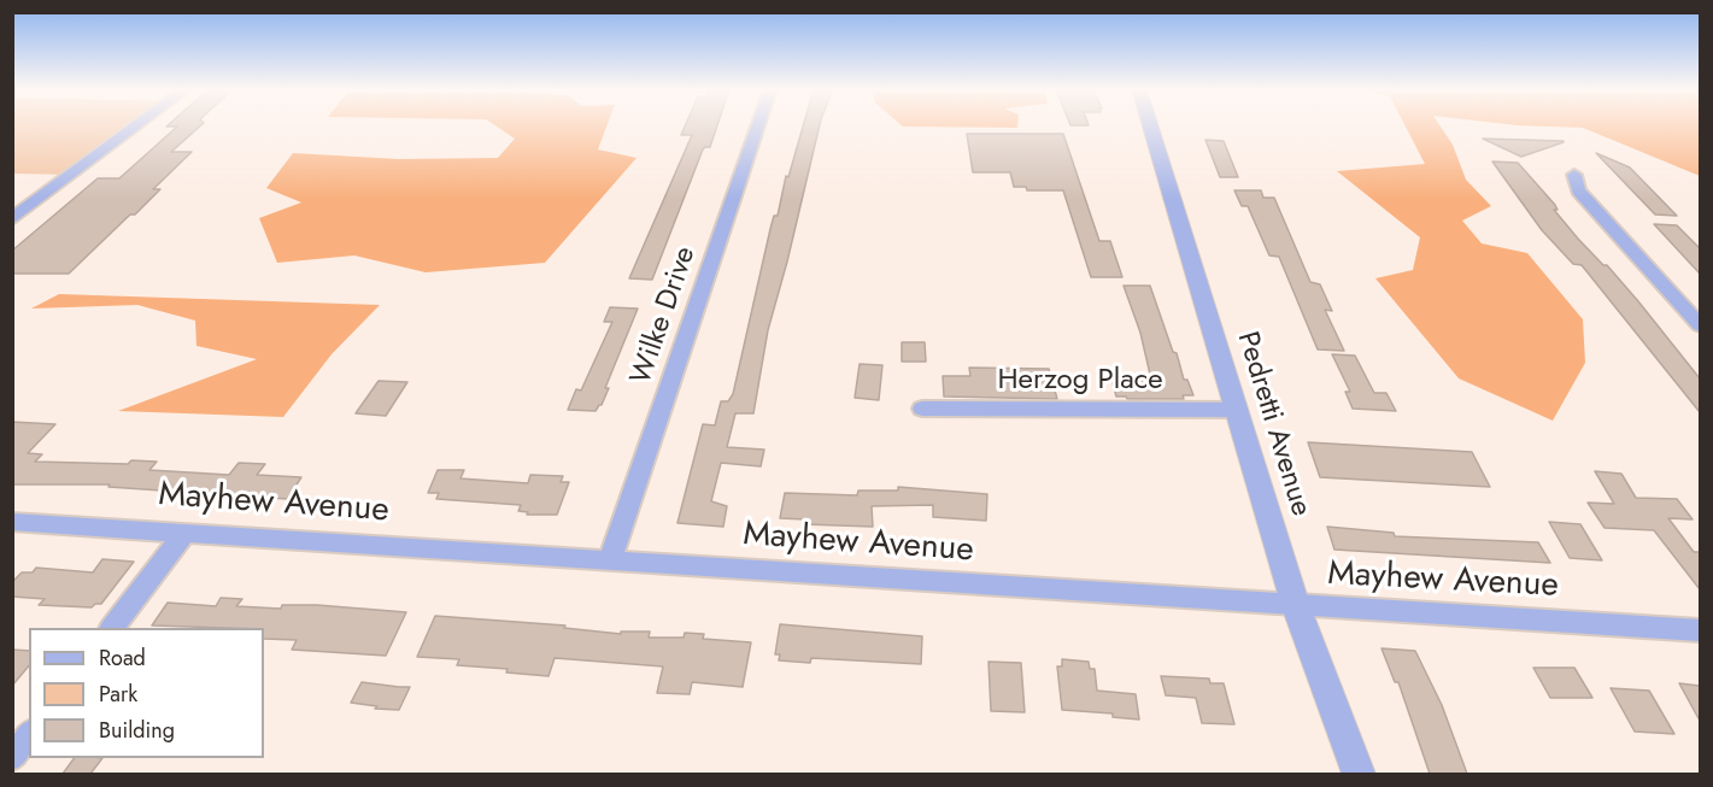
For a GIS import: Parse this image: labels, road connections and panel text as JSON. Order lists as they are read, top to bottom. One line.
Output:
{"streets":{"street":["Wilke Drive","Herzog Place","Pedretti Avenue","Mayhew Avenue"]},"crossings":[["Wilke Drive","Mayhew Avenue"],["Herzog Place","Pedretti Avenue"],["Pedretti Avenue","Mayhew Avenue"]],"legend":["Road","Park","Building"]}
